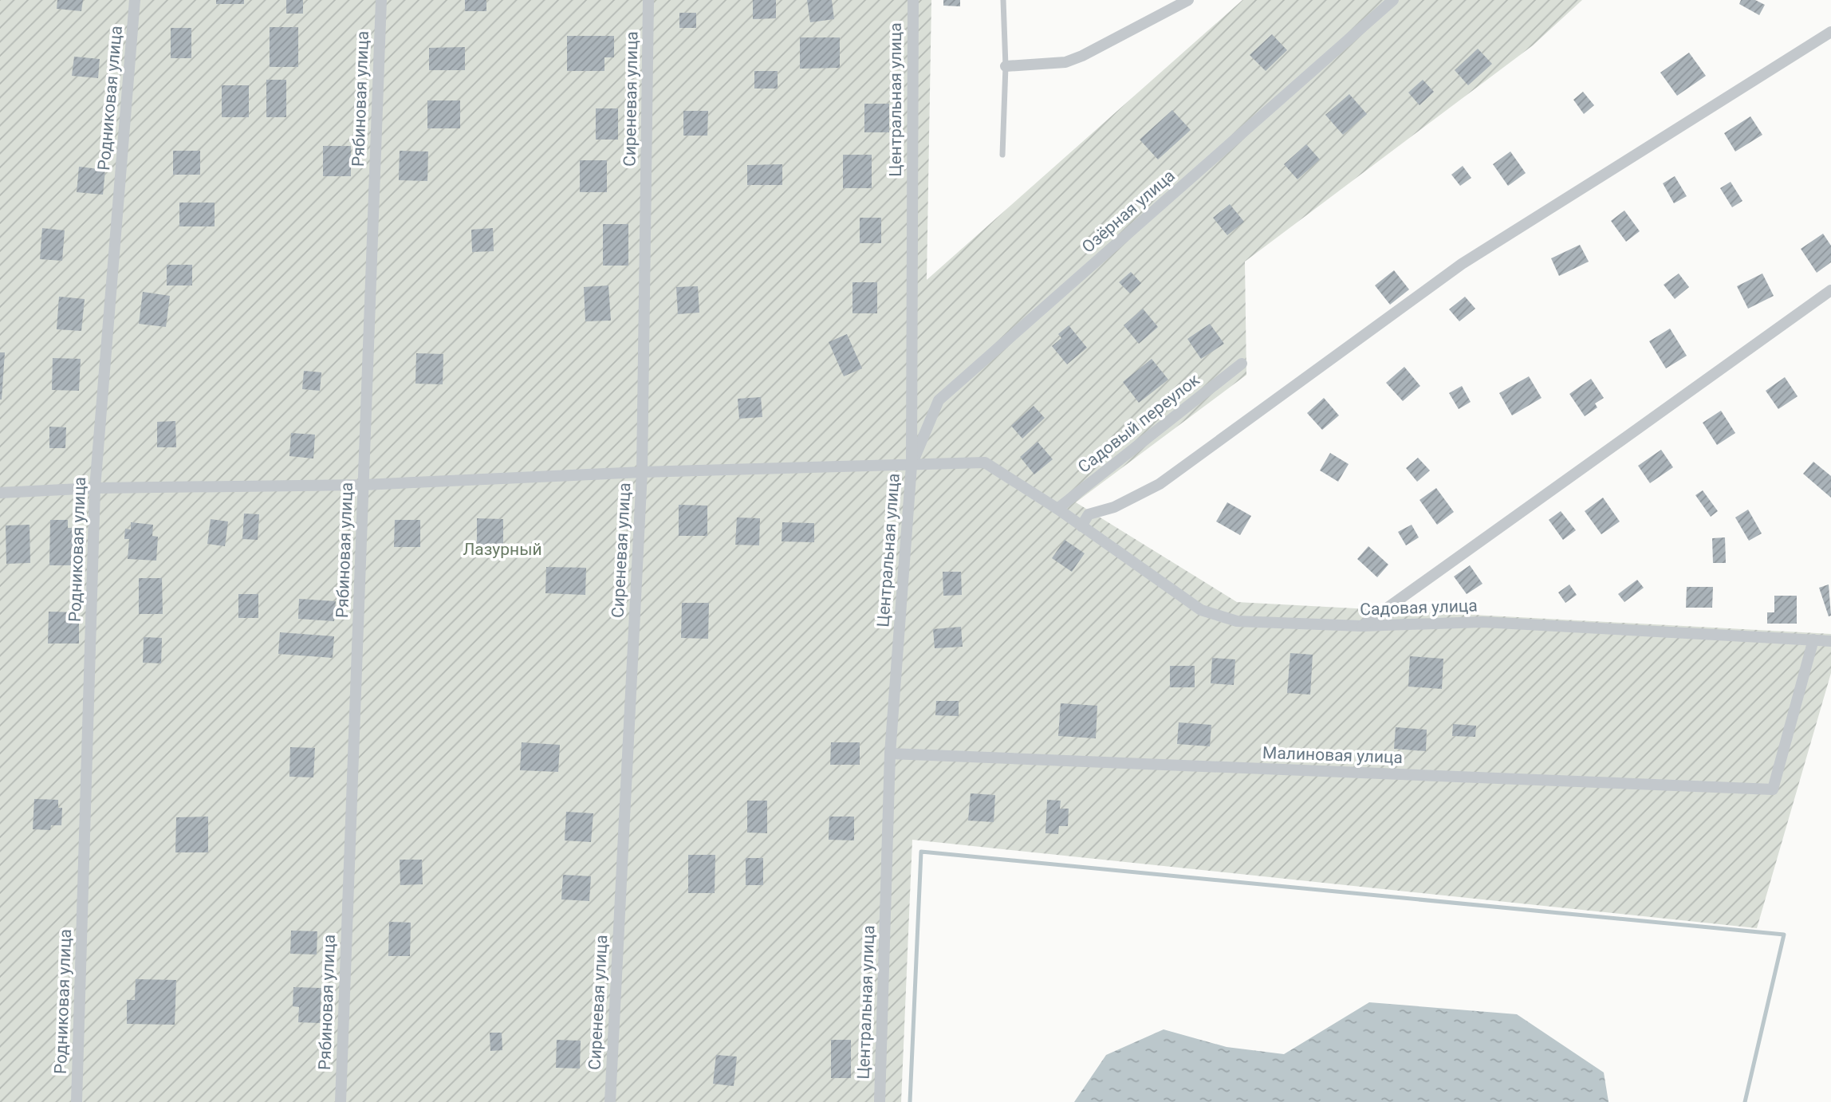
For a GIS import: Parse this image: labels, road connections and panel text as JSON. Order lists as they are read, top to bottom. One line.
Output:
{"streets":{"street":["Родниковая улица","Рябиновая улица","Сиреневая улица","Центральная улица","Озёрная улица","Садовый переулок","Садовая улица","Малиновая улица"]},"crossings":[["Родниковая улица","Садовая улица"],["Рябиновая улица","Садовая улица"],["Сиреневая улица","Садовая улица"],["Центральная улица","Озёрная улица"],["Центральная улица","Садовая улица"],["Центральная улица","Малиновая улица"],["Озёрная улица","Садовая улица"],["Садовый переулок","Садовая улица"],["Садовая улица","Малиновая улица"]],"parks":["Лазурный"]}
